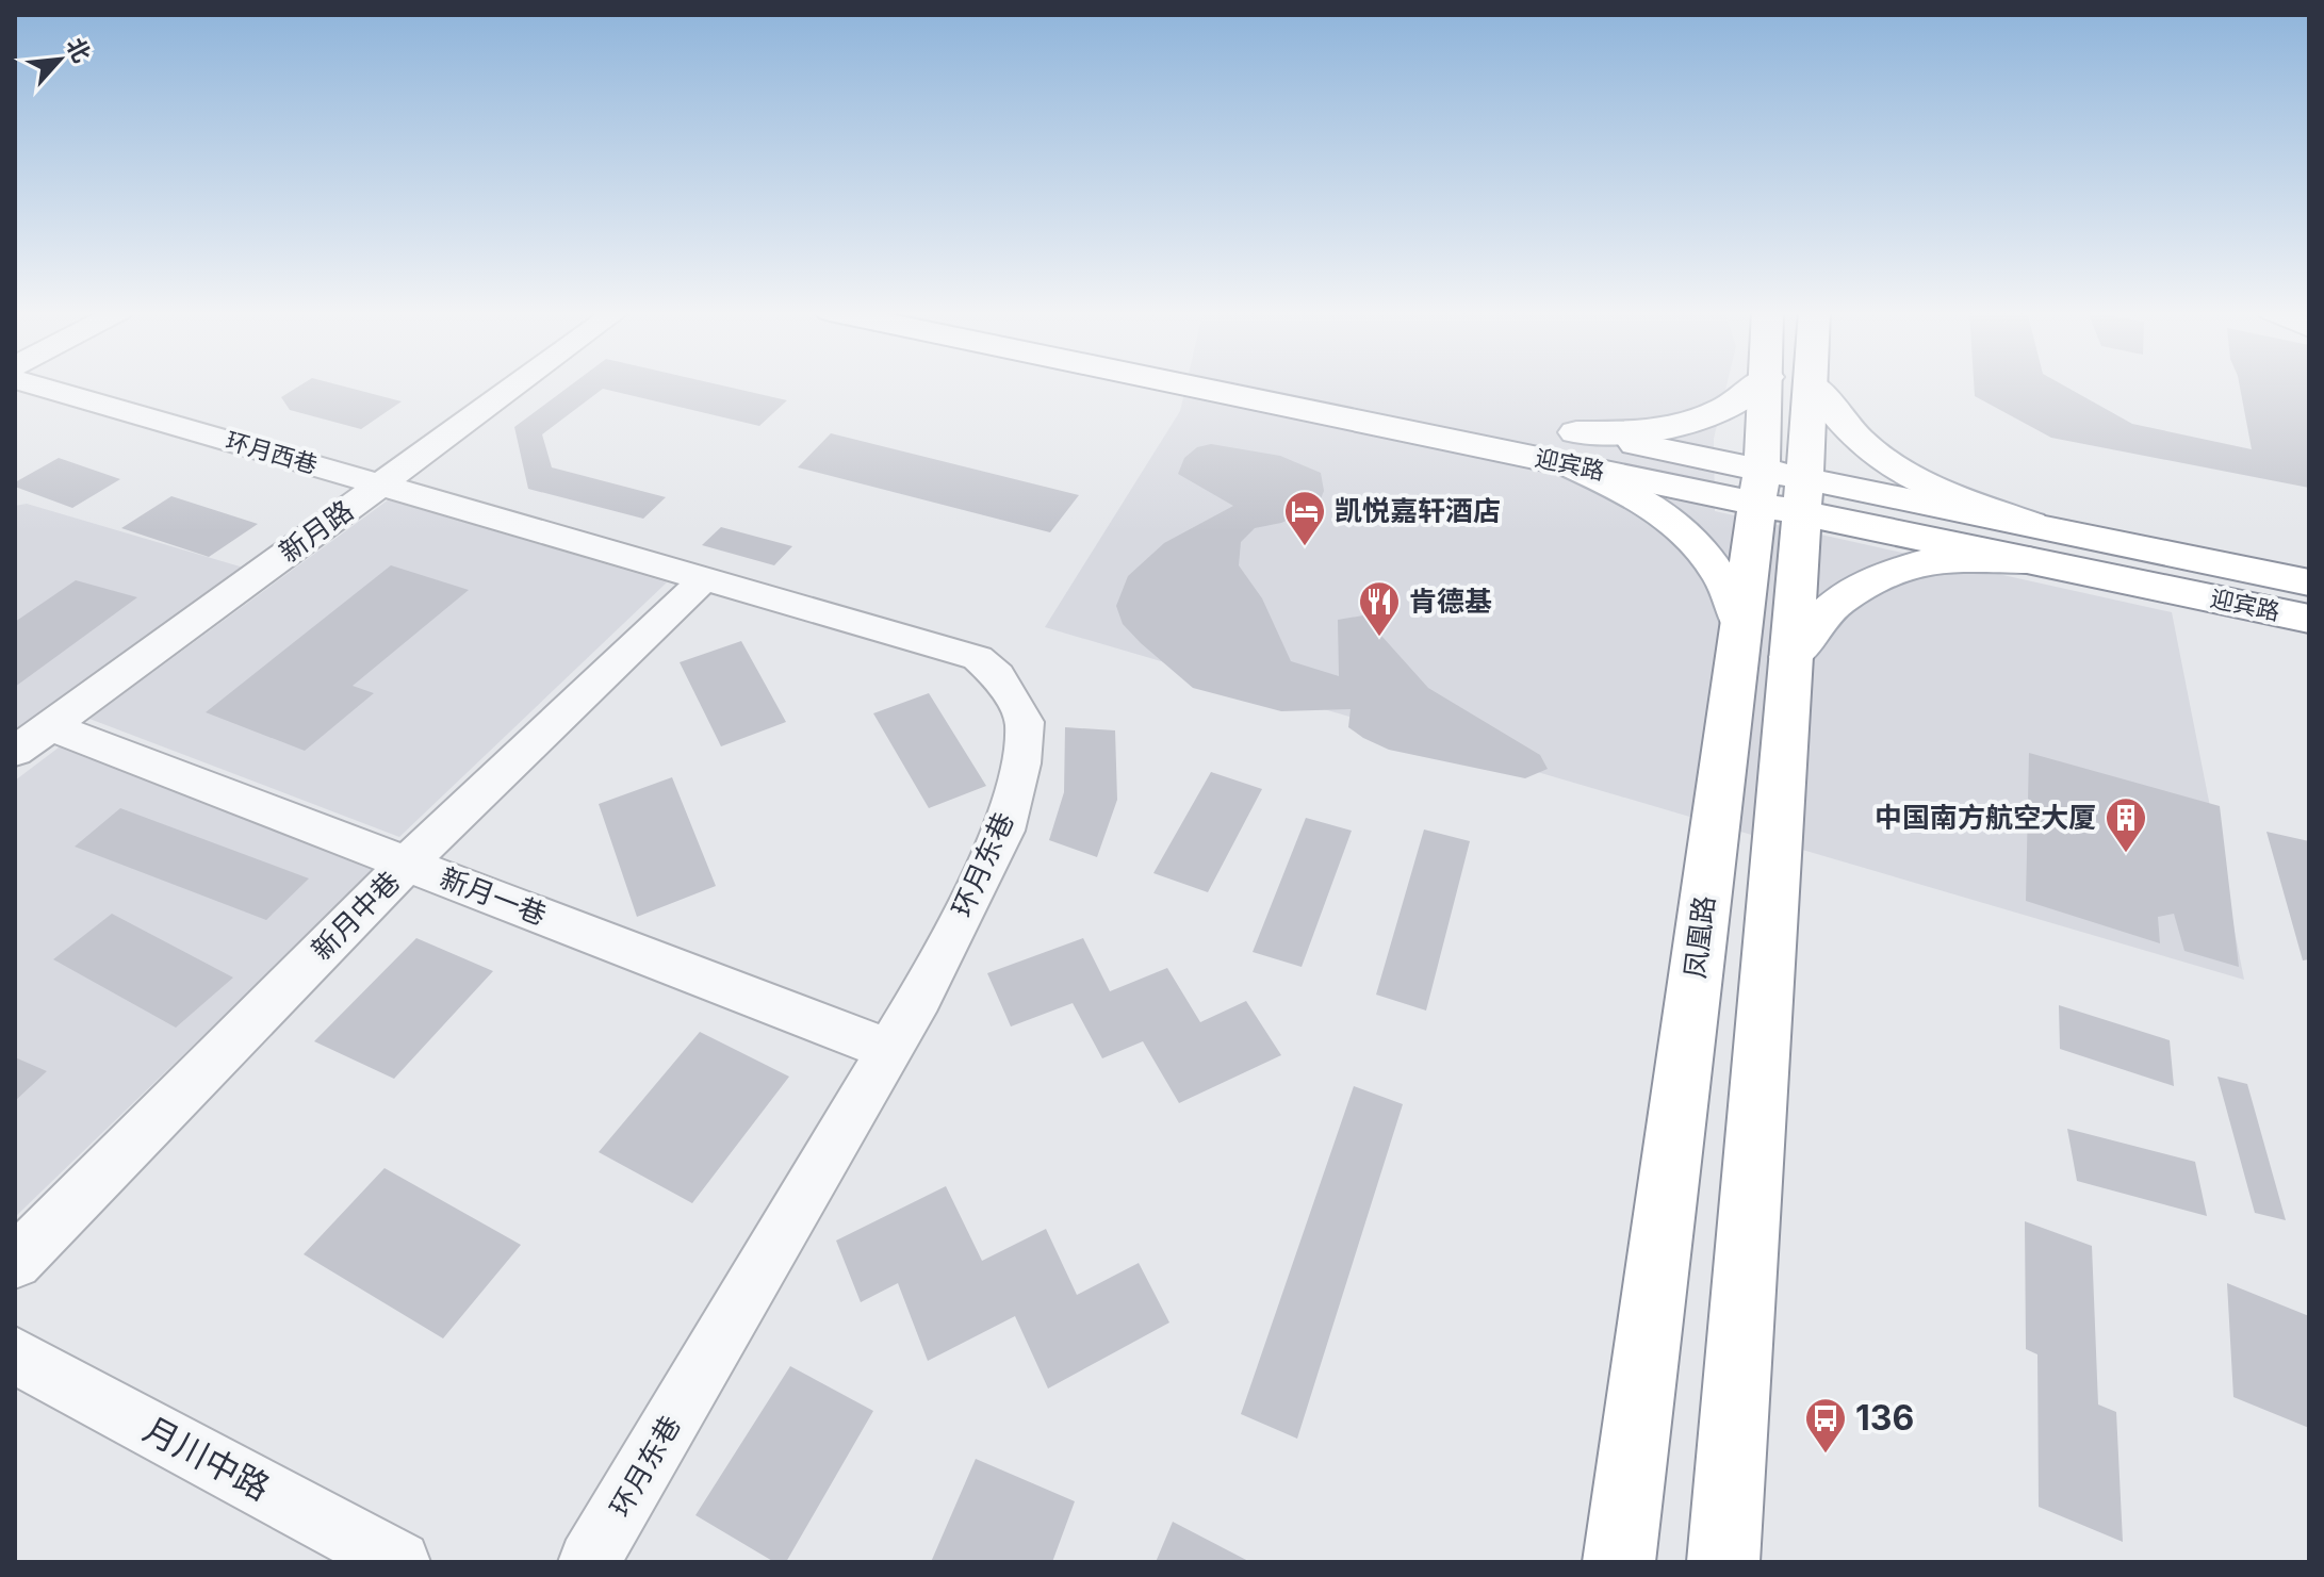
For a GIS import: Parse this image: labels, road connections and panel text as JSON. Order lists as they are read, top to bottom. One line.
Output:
{"streets":{"main road":["迎宾路","凤凰路"],"street":["环月西巷","新月路","环月东巷","新月一巷","新月中巷","月川中路"]},"crossings":[["环月西巷","新月路"],["环月西巷","环月东巷"],["迎宾路","凤凰路"],["新月路","环月东巷"],["新月路","新月一巷"],["环月东巷","新月一巷"],["环月东巷","新月中巷"],["新月一巷","新月中巷"]],"places":{"hotel":["凯悦嘉轩酒店"],"restaurant":["肯德基"],"building":["中国南方航空大厦"],"bus stop":["136"]},"north":"top right"}
